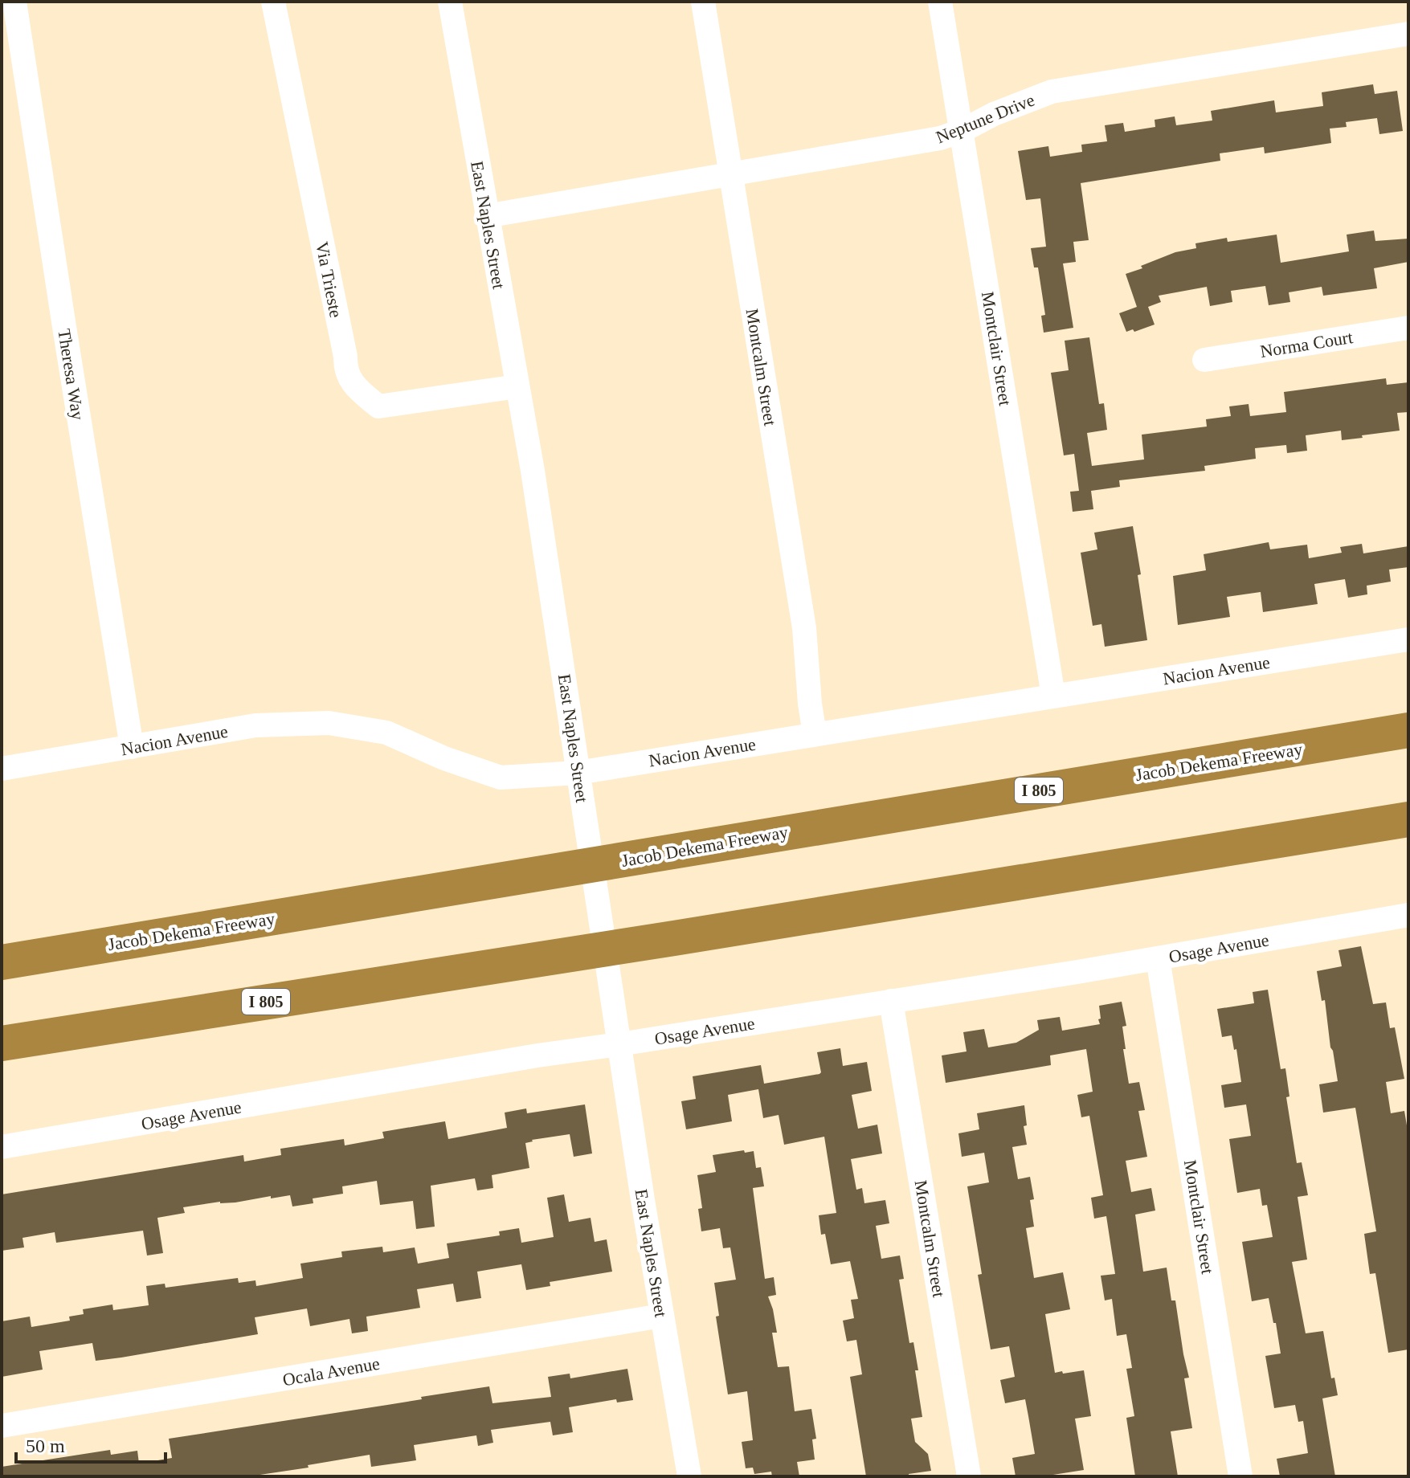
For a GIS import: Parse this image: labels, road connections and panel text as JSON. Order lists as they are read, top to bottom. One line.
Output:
{"streets":{"highway":["Jacob Dekema Freeway","I 805"],"street":["Neptune Drive","East Naples Street","Via Trieste","Norma Court","Montclair Street","Montcalm Street","Theresa Way","Nacion Avenue","Osage Avenue","Ocala Avenue"]},"crossings":[["Neptune Drive","East Naples Street"],["Neptune Drive","Montclair Street"],["Neptune Drive","Montcalm Street"],["East Naples Street","Via Trieste"],["East Naples Street","Nacion Avenue"],["East Naples Street","Osage Avenue"],["East Naples Street","Ocala Avenue"],["Montclair Street","Nacion Avenue"],["Montclair Street","Osage Avenue"],["Montcalm Street","Nacion Avenue"],["Montcalm Street","Osage Avenue"],["Theresa Way","Nacion Avenue"]],"scale_bar":"50 m"}
